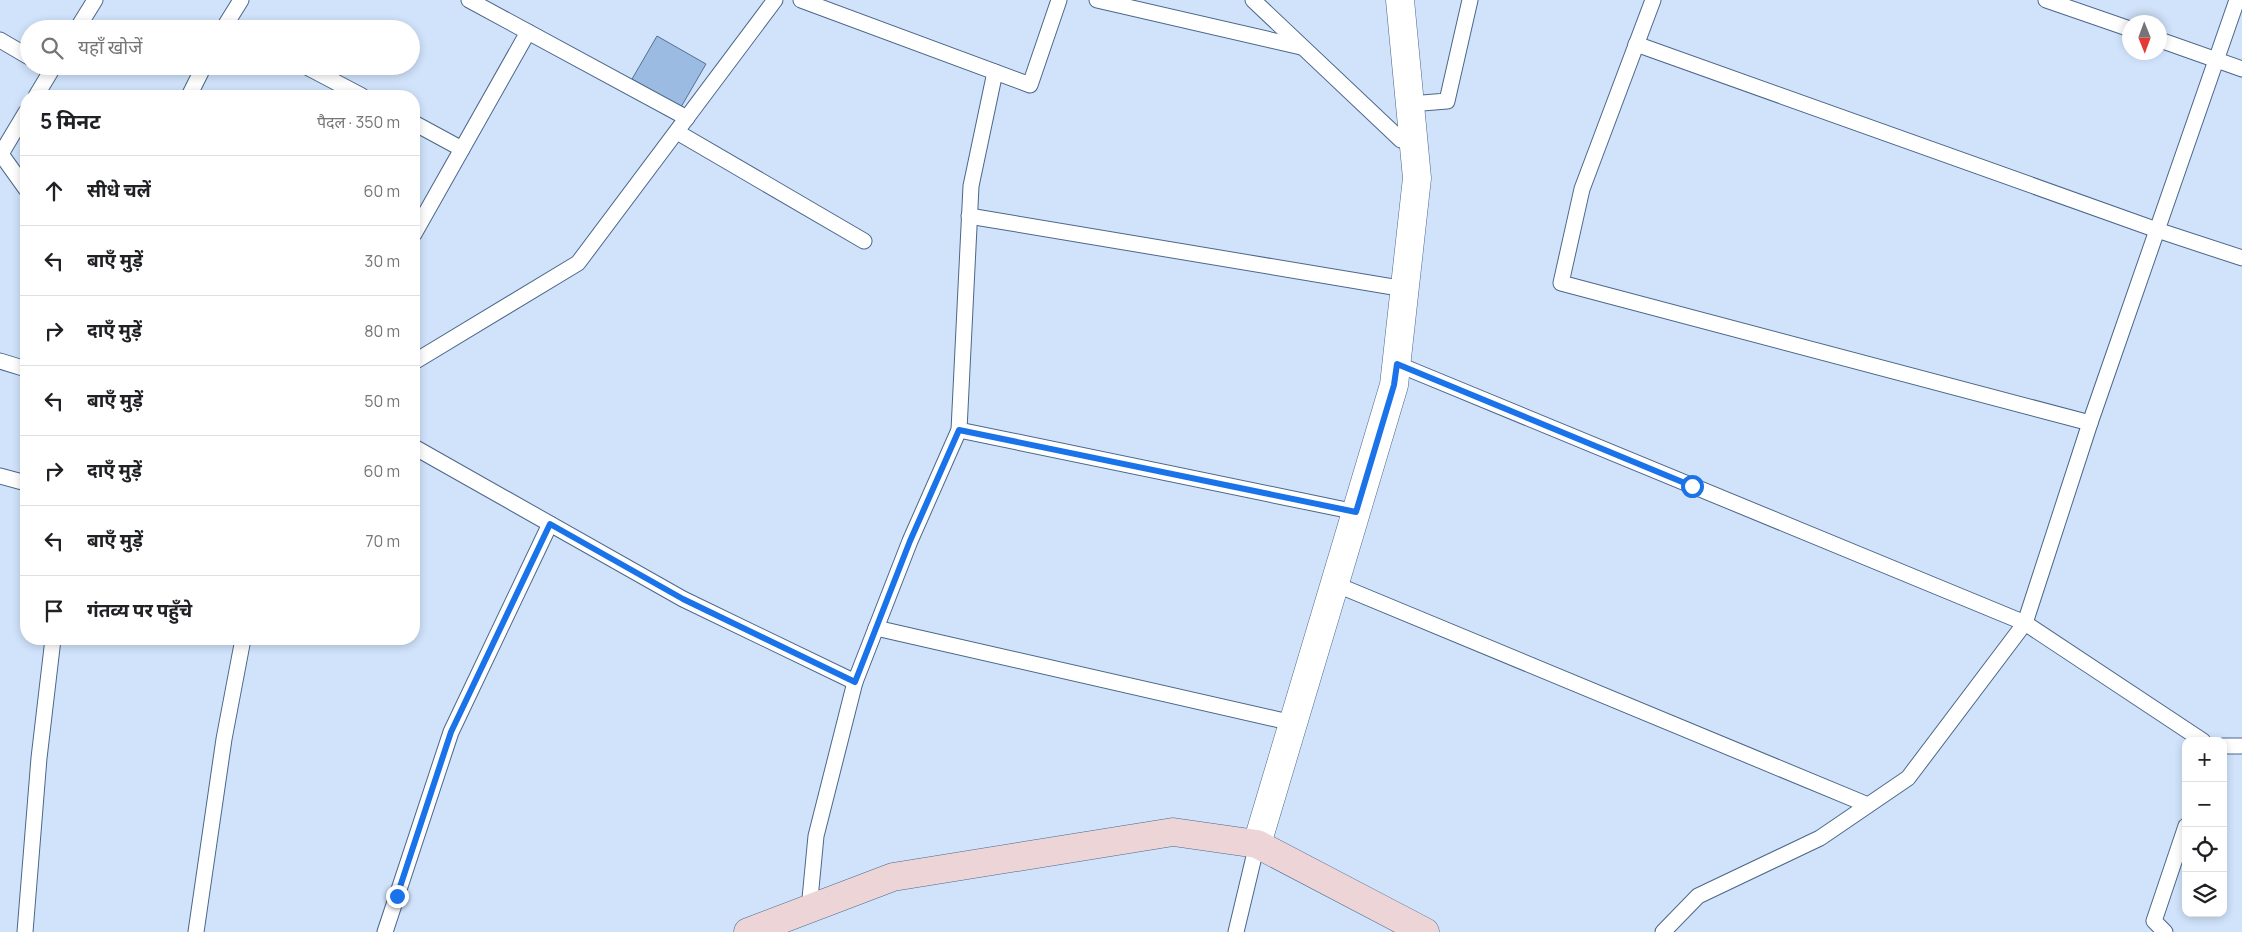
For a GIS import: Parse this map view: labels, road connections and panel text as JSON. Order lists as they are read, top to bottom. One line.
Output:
{"north":"bottom","page":{"search":"यहाँ खोजें","heading":["5 मिनट","पैदल · 350 m"],"list":[["सीधे चलें","60 m"],["बाएँ मुड़ें","30 m"],["दाएँ मुड़ें","80 m"],["बाएँ मुड़ें","50 m"],["दाएँ मुड़ें","60 m"],["बाएँ मुड़ें","70 m"],"गंतव्य पर पहुँचे"],"map_buttons":["+","−"]}}
